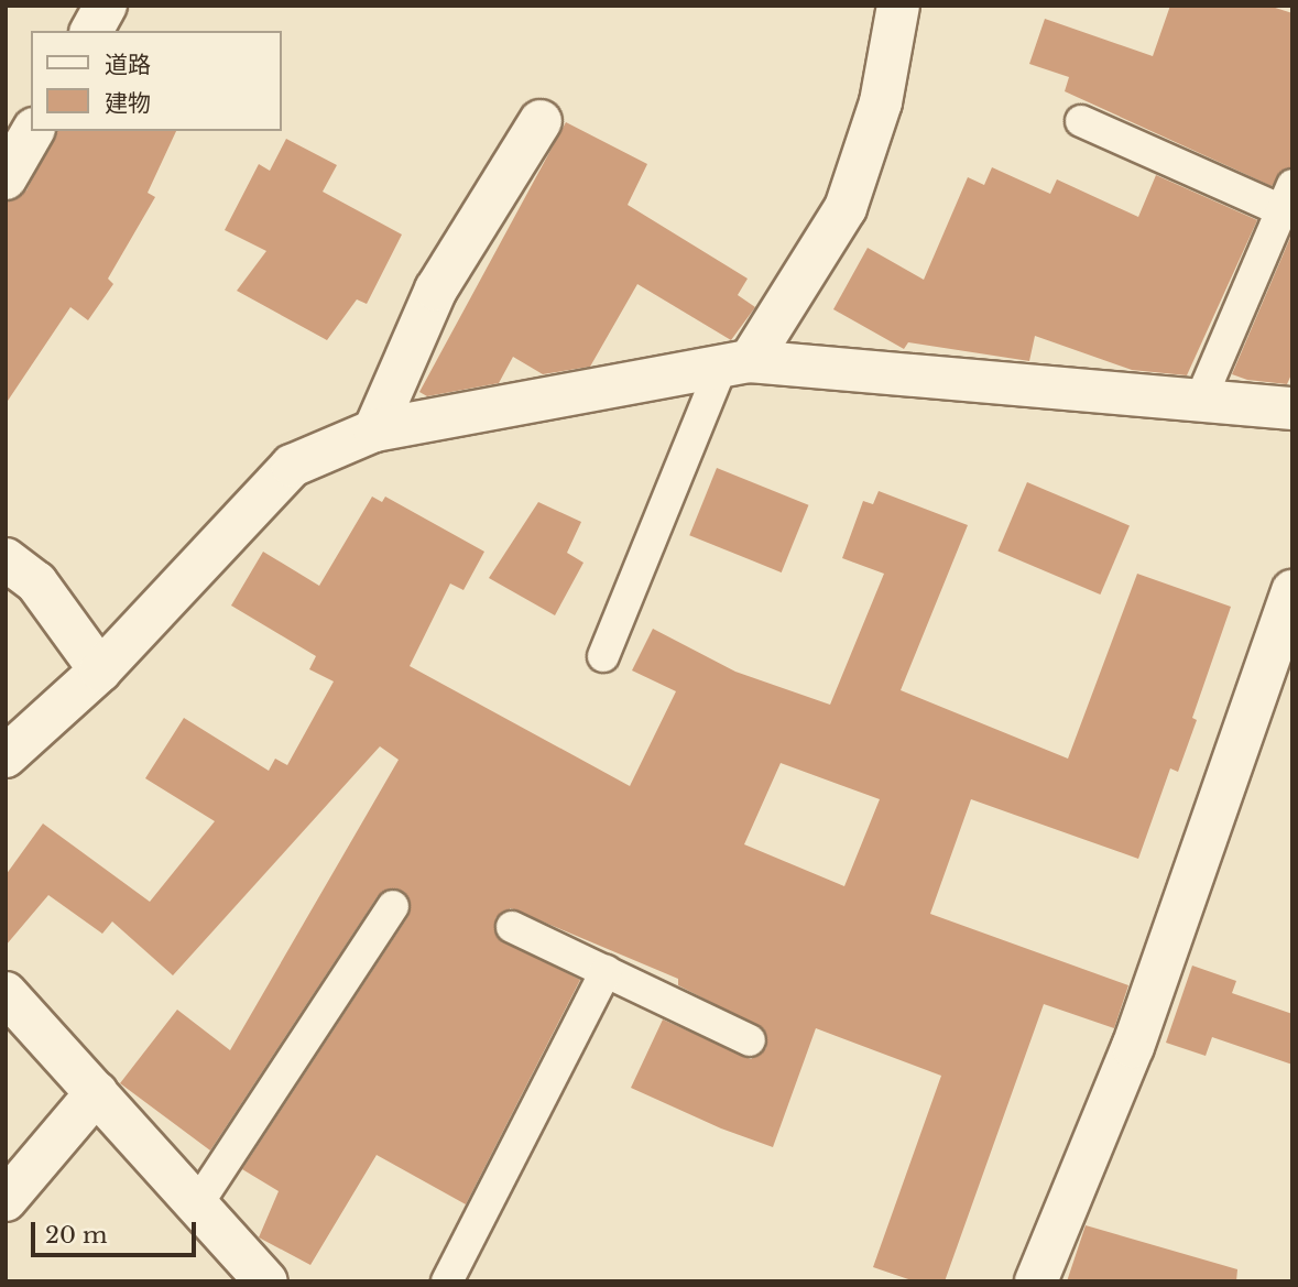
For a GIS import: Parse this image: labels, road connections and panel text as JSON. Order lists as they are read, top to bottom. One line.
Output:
{"legend":["道路","建物"],"scale_bar":"20 m"}
